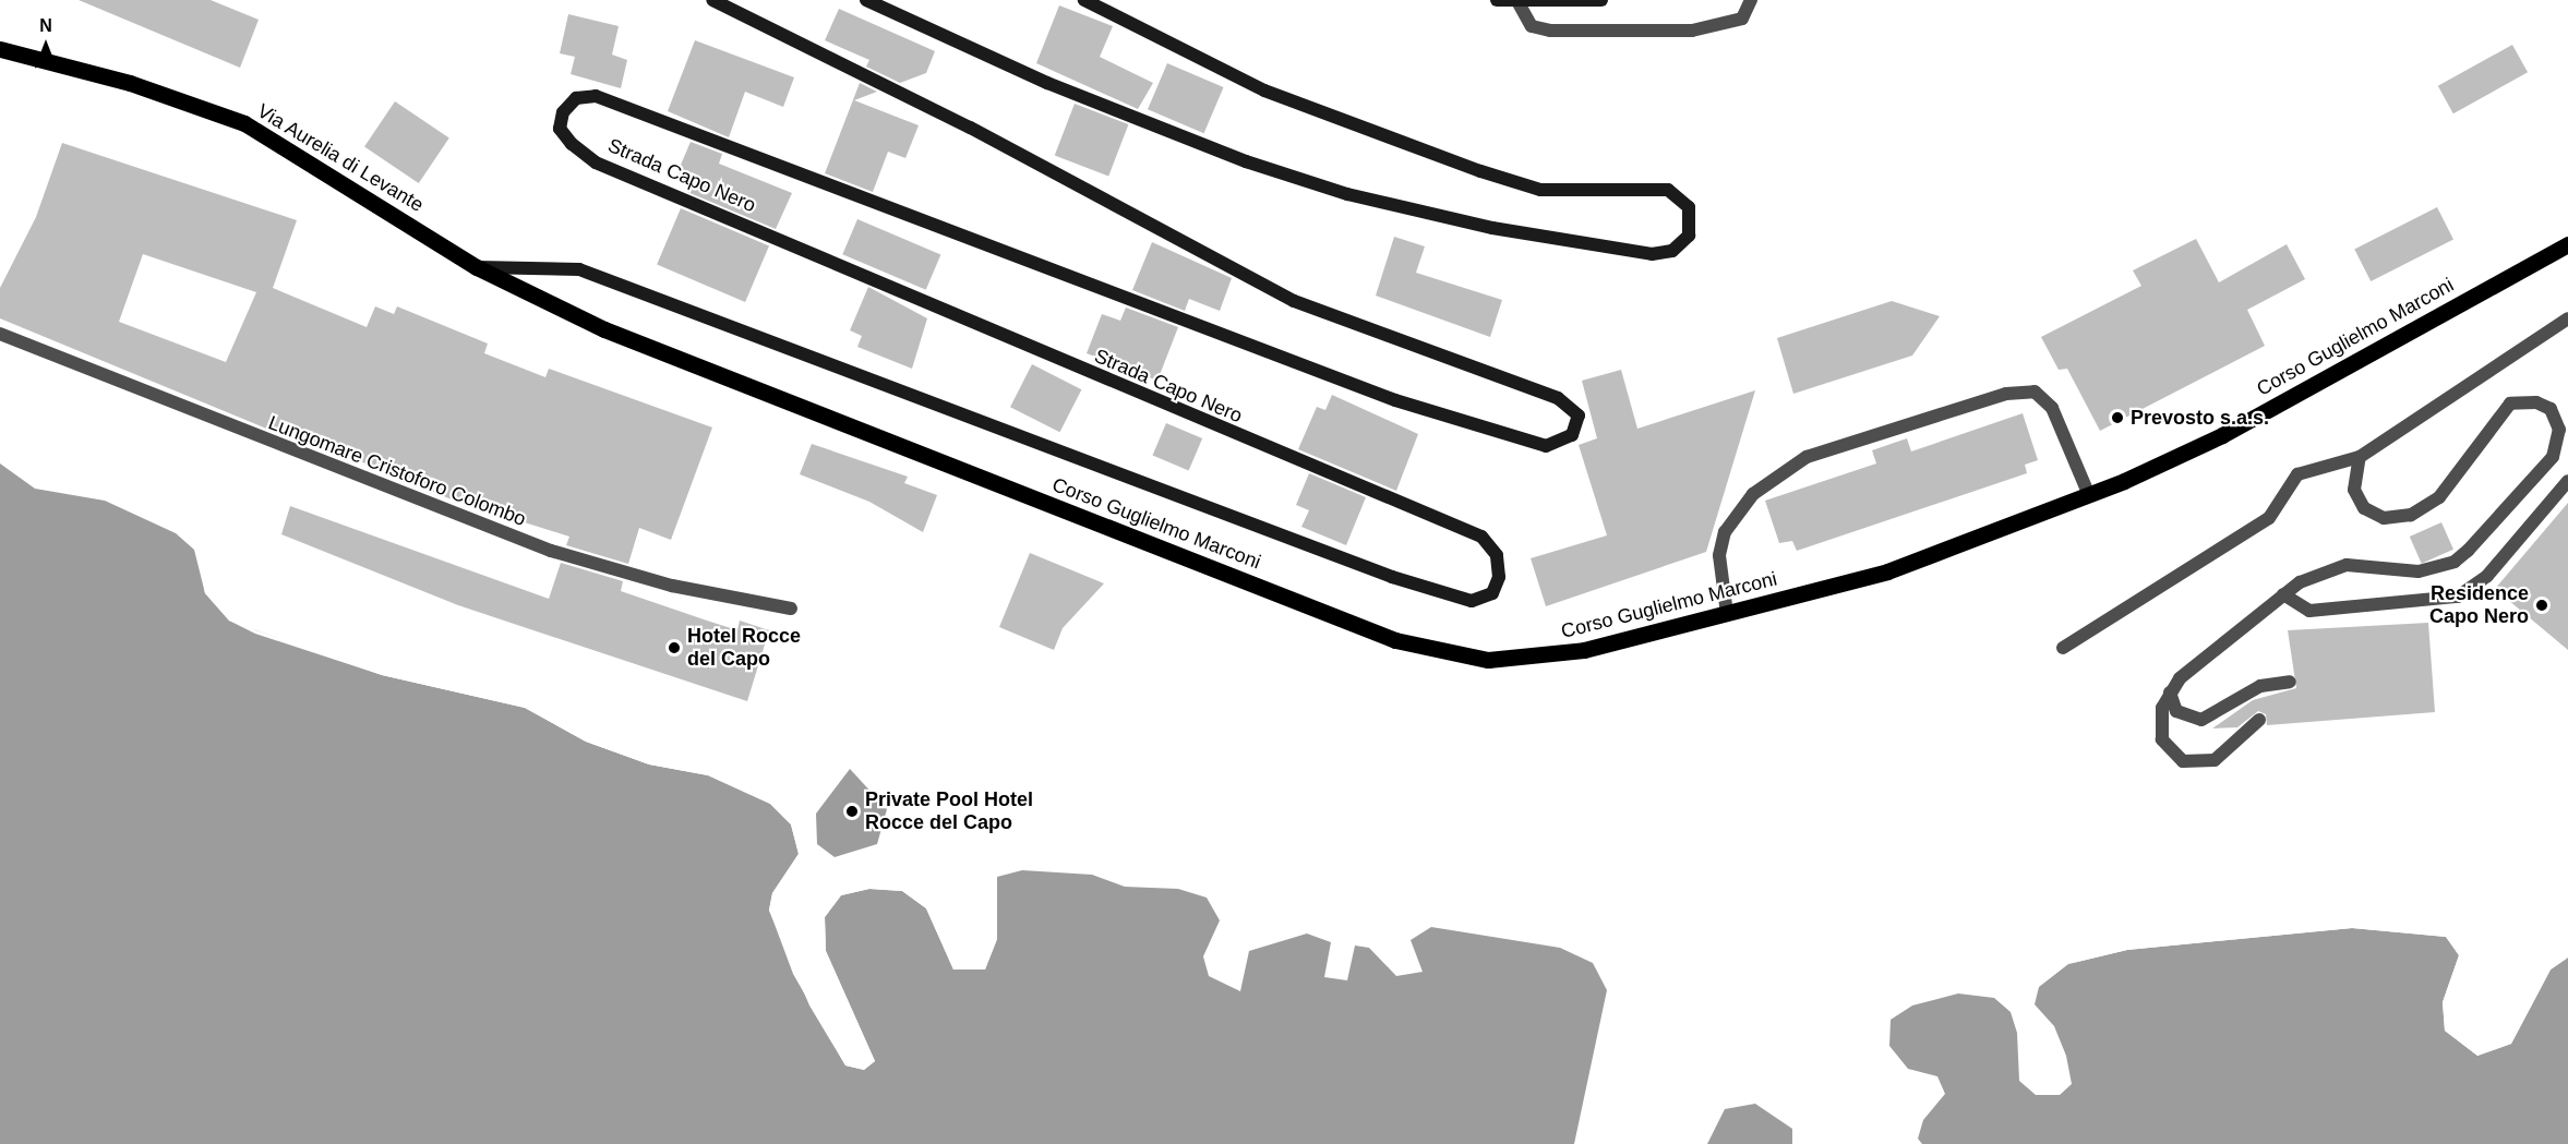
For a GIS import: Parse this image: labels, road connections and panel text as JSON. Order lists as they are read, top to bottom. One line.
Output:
{"streets":{"main road":["Via Aurelia di Levante","Corso Guglielmo Marconi"],"street":["Strada Capo Nero","Lungomare Cristoforo Colombo"]},"crossings":[["Via Aurelia di Levante","Strada Capo Nero"],["Via Aurelia di Levante","Corso Guglielmo Marconi"]],"places":["Prevosto s.a.s.","Residence Capo Nero","Hotel Rocce del Capo","Private Pool Hotel Rocce del Capo"],"north":"top"}
